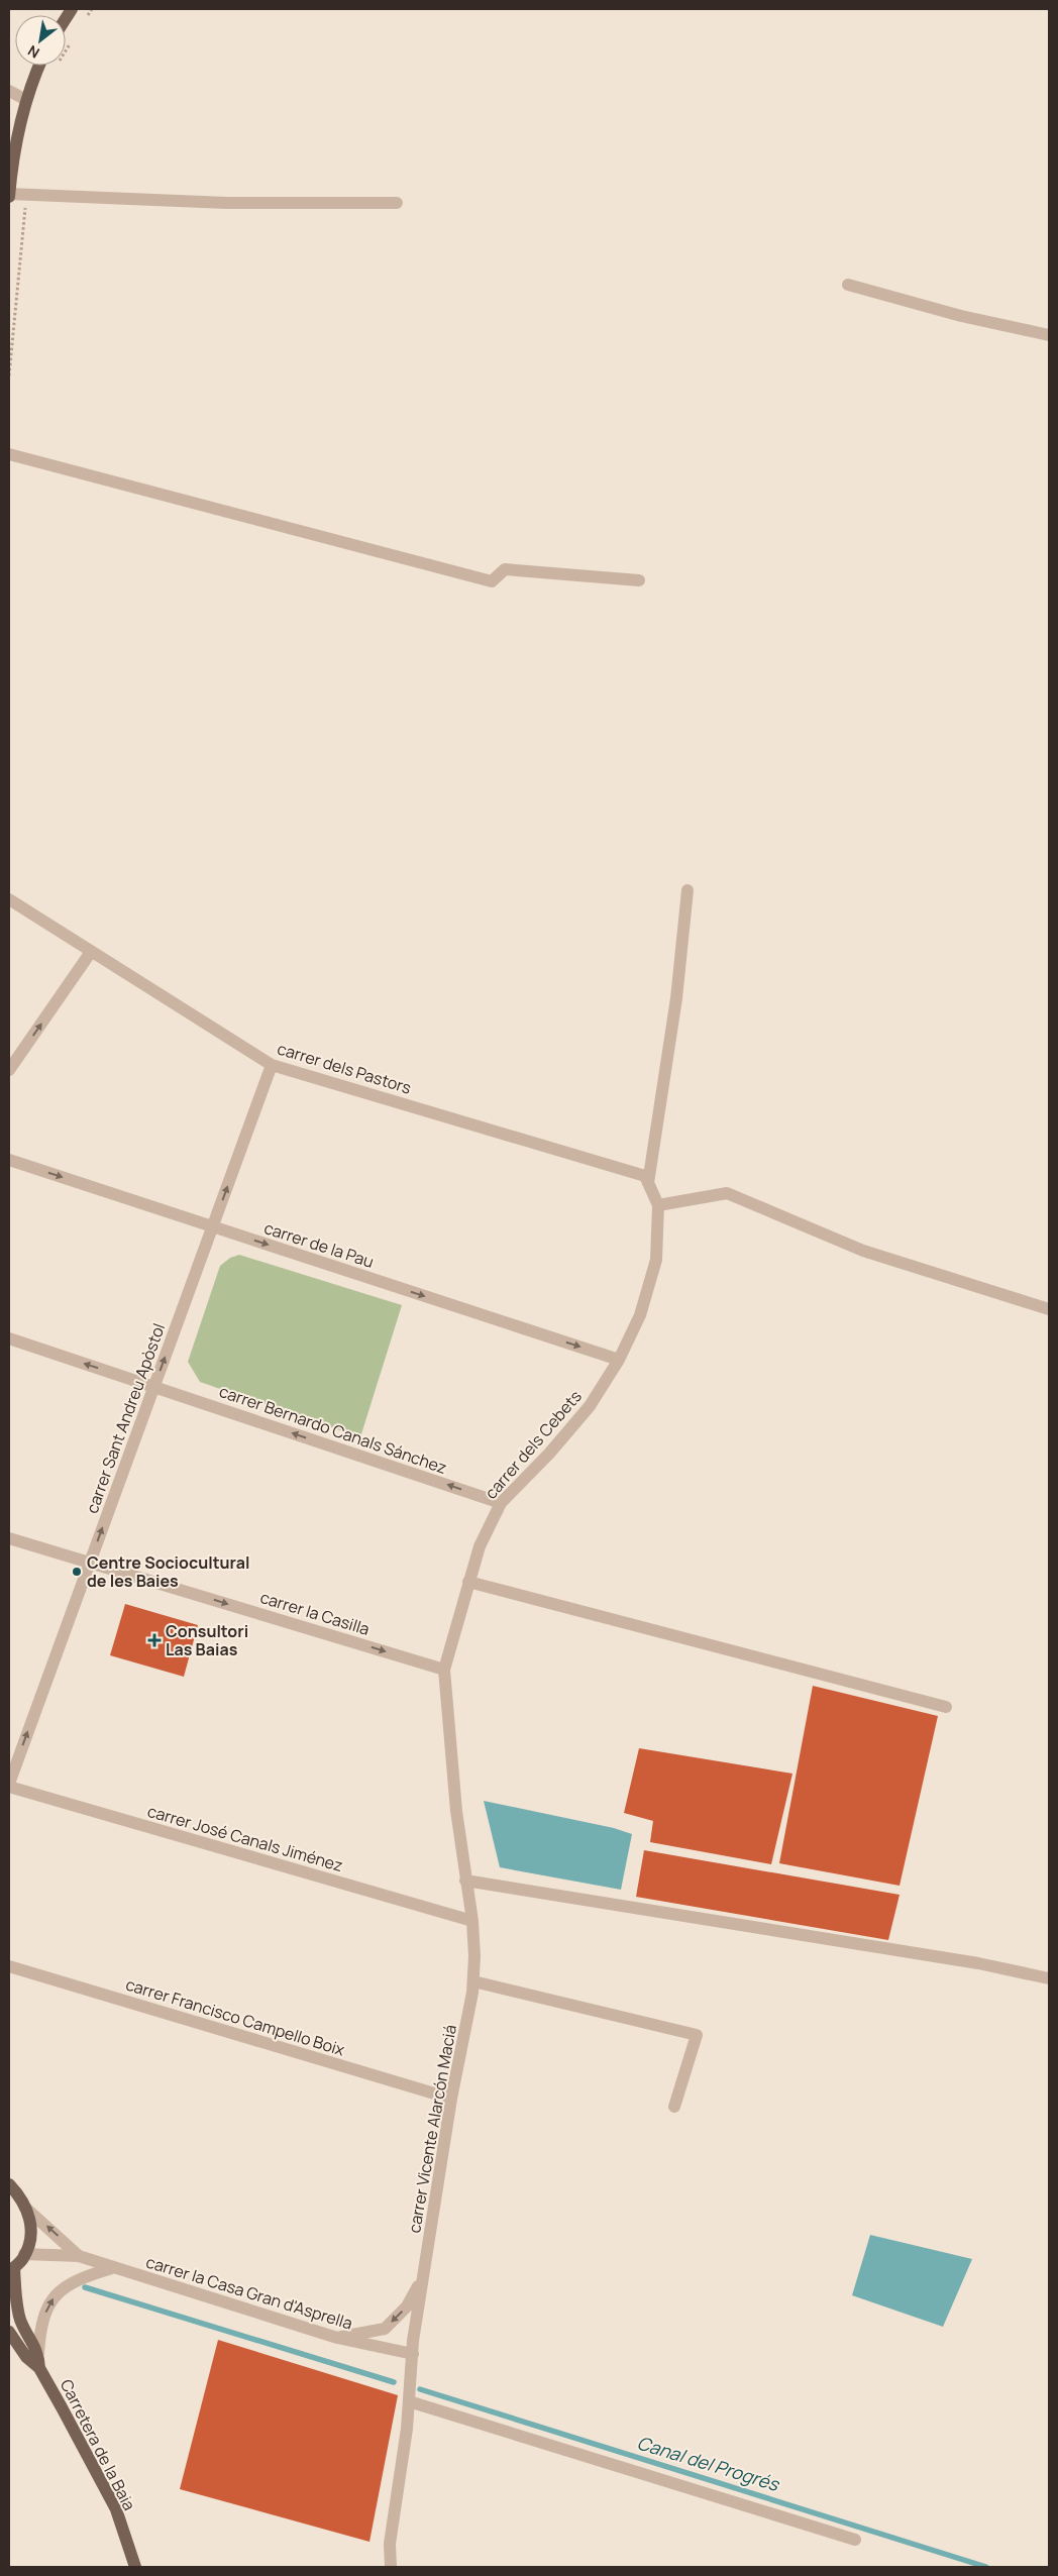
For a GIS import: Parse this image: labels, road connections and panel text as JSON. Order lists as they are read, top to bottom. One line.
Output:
{"streets":{"main road":["Carretera de la Baia"],"street":["carrer dels Pastors","carrer de la Pau","carrer Sant Andreu Apòstol","carrer Bernardo Canals Sánchez","carrer dels Cebets","carrer la Casilla","carrer José Canals Jiménez","carrer Francisco Campello Boix","carrer Vicente Alarcón Maciá","carrer la Casa Gran d'Asprella"]},"crossings":[["carrer dels Pastors","carrer Sant Andreu Apòstol"],["carrer dels Pastors","carrer dels Cebets"],["carrer de la Pau","carrer Sant Andreu Apòstol"],["carrer de la Pau","carrer dels Cebets"],["carrer Sant Andreu Apòstol","carrer Bernardo Canals Sánchez"],["carrer Sant Andreu Apòstol","carrer la Casilla"],["carrer Sant Andreu Apòstol","carrer José Canals Jiménez"],["carrer Bernardo Canals Sánchez","carrer dels Cebets"],["carrer dels Cebets","carrer la Casilla"],["carrer dels Cebets","carrer José Canals Jiménez"],["carrer dels Cebets","carrer Vicente Alarcón Maciá"],["carrer José Canals Jiménez","carrer Vicente Alarcón Maciá"],["carrer Francisco Campello Boix","carrer Vicente Alarcón Maciá"],["carrer Vicente Alarcón Maciá","carrer la Casa Gran d'Asprella"]],"one_way":["carrer de la Pau","carrer Sant Andreu Apòstol","carrer Bernardo Canals Sánchez","carrer la Casilla"],"water":["Canal del Progrés"],"places":{"other":["Centre Sociocultural de les Baies"],"health":["Consultori Las Baias"]},"north":"bottom left"}
